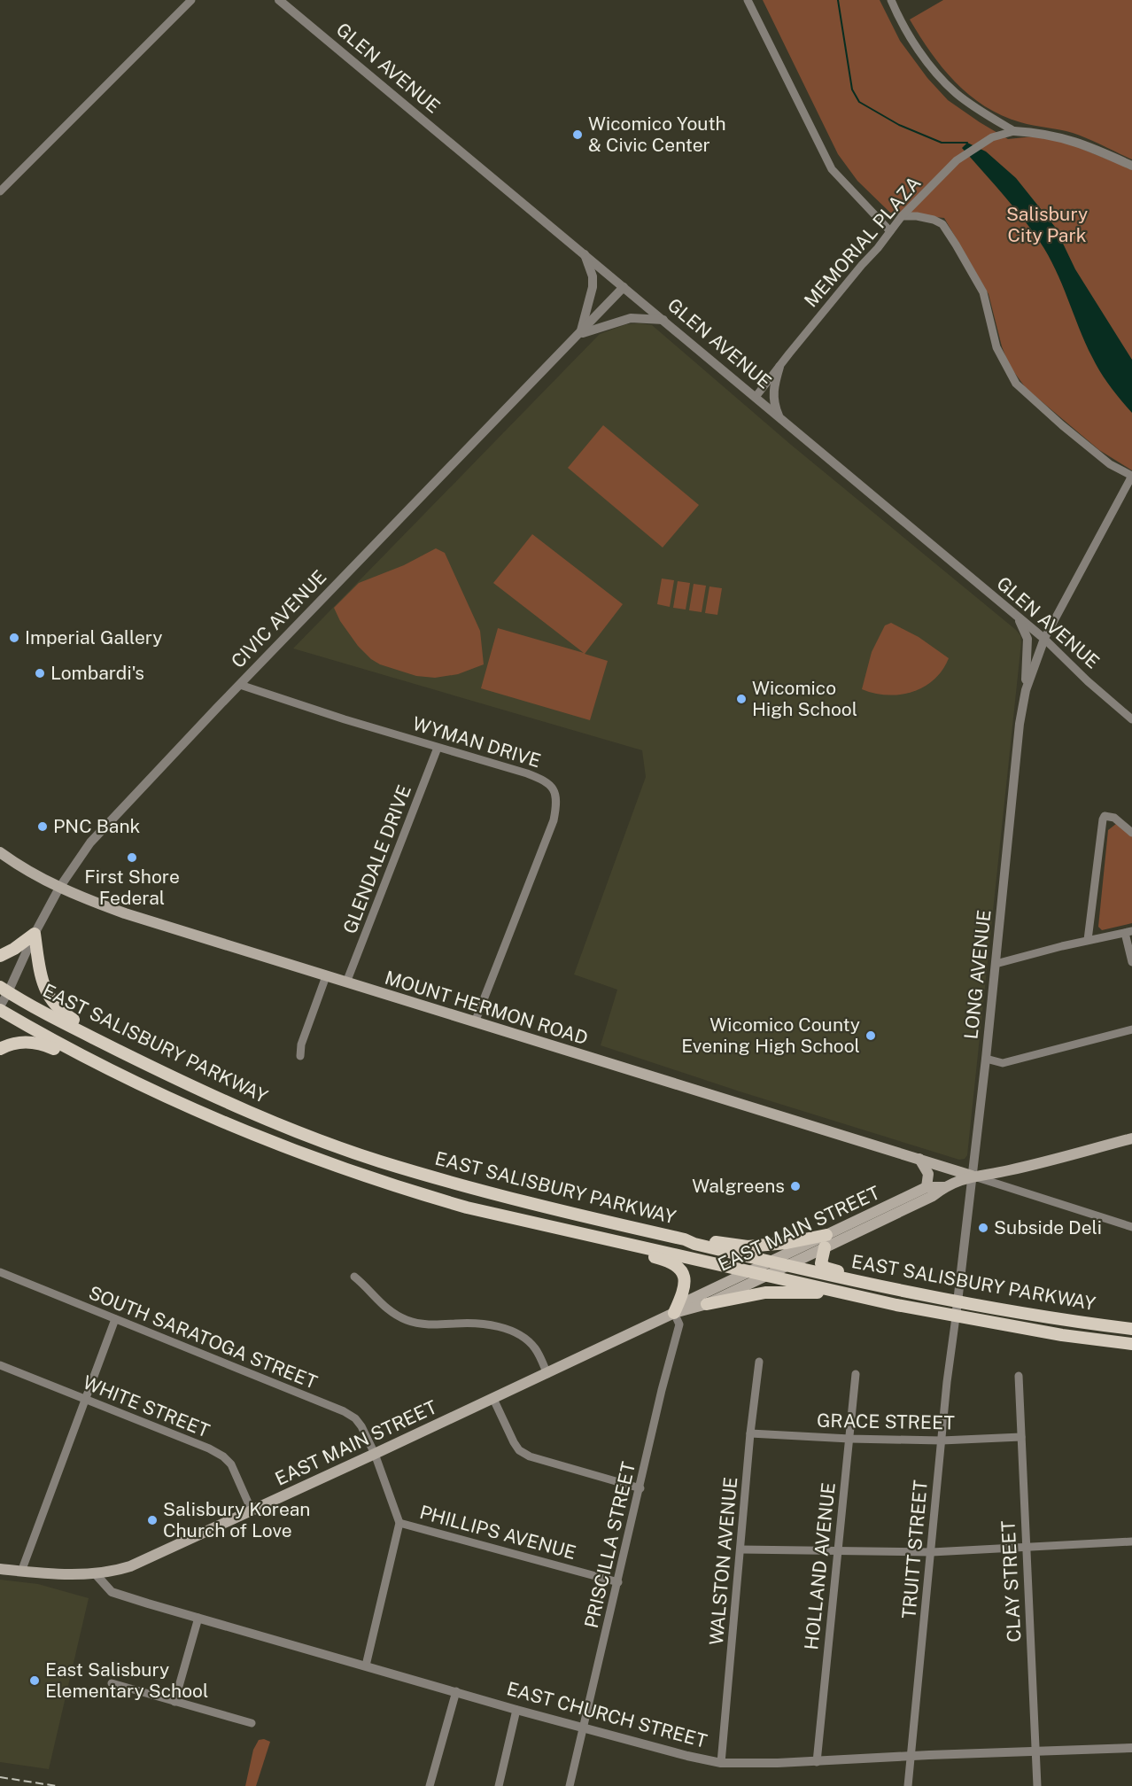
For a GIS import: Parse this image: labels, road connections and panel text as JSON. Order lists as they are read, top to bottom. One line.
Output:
{"streets":{"main road":["MOUNT HERMON ROAD","EAST SALISBURY PARKWAY","EAST MAIN STREET"],"street":["GLEN AVENUE","MEMORIAL PLAZA","CIVIC AVENUE","WYMAN DRIVE","GLENDALE DRIVE","LONG AVENUE","SOUTH SARATOGA STREET","WHITE STREET","GRACE STREET","PHILLIPS AVENUE","PRISCILLA STREET","TRUITT STREET","WALSTON AVENUE","HOLLAND AVENUE","CLAY STREET","EAST CHURCH STREET"]},"crossings":[["GLEN AVENUE","MEMORIAL PLAZA"],["GLEN AVENUE","CIVIC AVENUE"],["GLEN AVENUE","LONG AVENUE"],["CIVIC AVENUE","WYMAN DRIVE"],["CIVIC AVENUE","MOUNT HERMON ROAD"],["CIVIC AVENUE","EAST SALISBURY PARKWAY"],["WYMAN DRIVE","GLENDALE DRIVE"],["WYMAN DRIVE","MOUNT HERMON ROAD"],["GLENDALE DRIVE","MOUNT HERMON ROAD"],["LONG AVENUE","MOUNT HERMON ROAD"],["LONG AVENUE","EAST SALISBURY PARKWAY"],["LONG AVENUE","EAST MAIN STREET"],["LONG AVENUE","TRUITT STREET"],["MOUNT HERMON ROAD","EAST MAIN STREET"],["EAST SALISBURY PARKWAY","EAST MAIN STREET"],["EAST SALISBURY PARKWAY","TRUITT STREET"],["EAST MAIN STREET","SOUTH SARATOGA STREET"],["EAST MAIN STREET","WHITE STREET"],["EAST MAIN STREET","PRISCILLA STREET"],["EAST MAIN STREET","EAST CHURCH STREET"],["SOUTH SARATOGA STREET","PHILLIPS AVENUE"],["GRACE STREET","TRUITT STREET"],["GRACE STREET","WALSTON AVENUE"],["GRACE STREET","HOLLAND AVENUE"],["GRACE STREET","CLAY STREET"],["PHILLIPS AVENUE","PRISCILLA STREET"],["PRISCILLA STREET","EAST CHURCH STREET"],["TRUITT STREET","EAST CHURCH STREET"],["WALSTON AVENUE","EAST CHURCH STREET"],["HOLLAND AVENUE","EAST CHURCH STREET"],["CLAY STREET","EAST CHURCH STREET"]],"parks":["Salisbury City Park"],"places":["Wicomico Youth & Civic Center","Imperial Gallery","Lombardi's","Wicomico High School","PNC Bank","First Shore Federal","Wicomico County Evening High School","Walgreens","Subside Deli","Salisbury Korean Church of Love","East Salisbury Elementary School"]}
